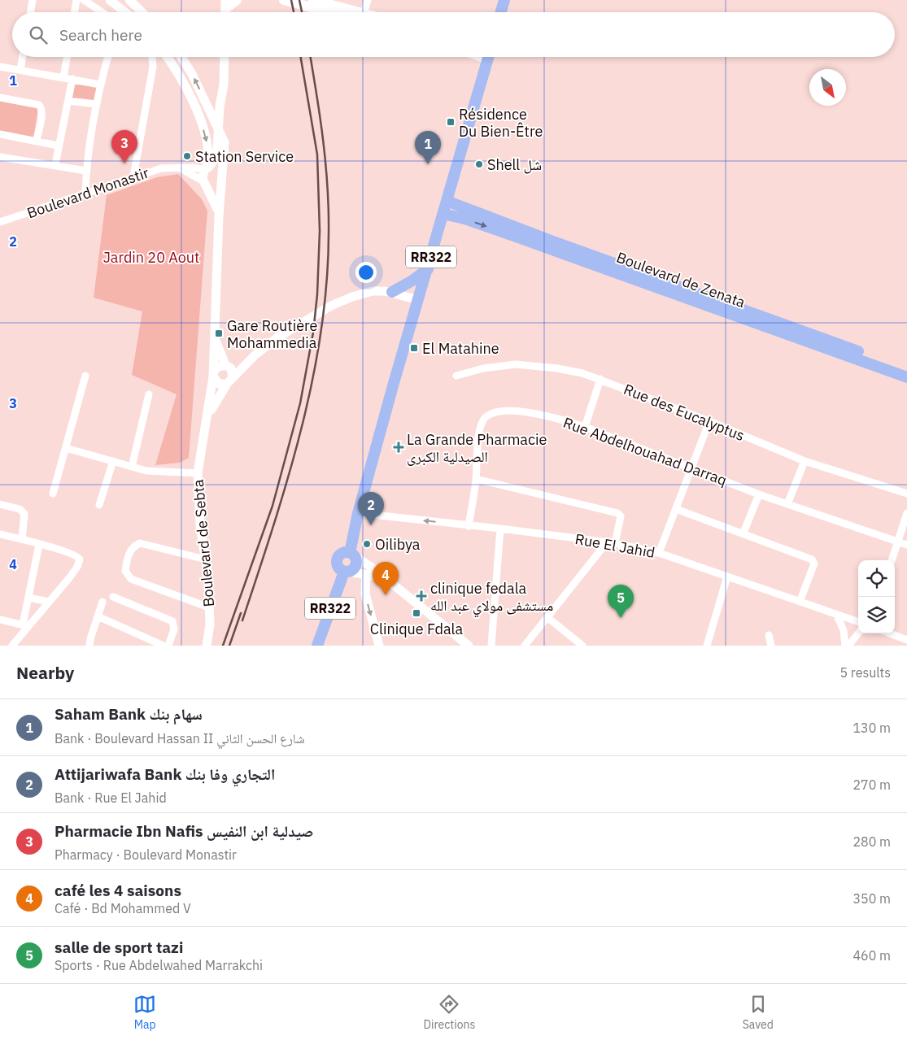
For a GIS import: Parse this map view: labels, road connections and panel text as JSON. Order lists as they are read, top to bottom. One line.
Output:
{"streets":{"main road":["RR322","Boulevard de Zenata"],"street":["Boulevard Monastir","Rue des Eucalyptus","Rue Abdelhouahad Darraq","Boulevard de Sebta","Rue El Jahid"]},"crossings":[["Boulevard Monastir","Boulevard de Sebta"],["RR322","Boulevard de Zenata"],["RR322","Boulevard de Sebta"],["RR322","Rue El Jahid"],["Rue Abdelhouahad Darraq","Rue El Jahid"]],"parks":["Jardin 20 Aout"],"places":{"transit":["Résidence Du Bien-Être","Gare Routière Mohammedia","El Matahine","Clinique Fdala"],"other":["Station Service","Shell شل","Oilibya"],"health":["La Grande Pharmacie الصيدلية الكبرى","clinique fedala مستشفى مولاي عبد الله"]},"north":"bottom right","page":{"search":"Search here","pins":["3","1","2","4","5"],"heading":["Nearby","5 results"],"list":[{"mark":"1","name":"Saham Bank سهام بنك","note":"Bank · Boulevard Hassan II شارع الحسن الثاني","value":"130 m"},{"mark":"2","name":"Attijariwafa Bank التجاري وفا بنك","note":"Bank · Rue El Jahid","value":"270 m"},{"mark":"3","name":"Pharmacie Ibn Nafis صيدلية ابن النفيس","note":"Pharmacy · Boulevard Monastir","value":"280 m"},{"mark":"4","name":"café les 4 saisons","note":"Café · Bd Mohammed V","value":"350 m"},{"mark":"5","name":"salle de sport tazi","note":"Sports · Rue Abdelwahed Marrakchi","value":"460 m"}],"nav":["Map","Directions","Saved"]},"grid":{"rows":["1","2","3","4"]}}
